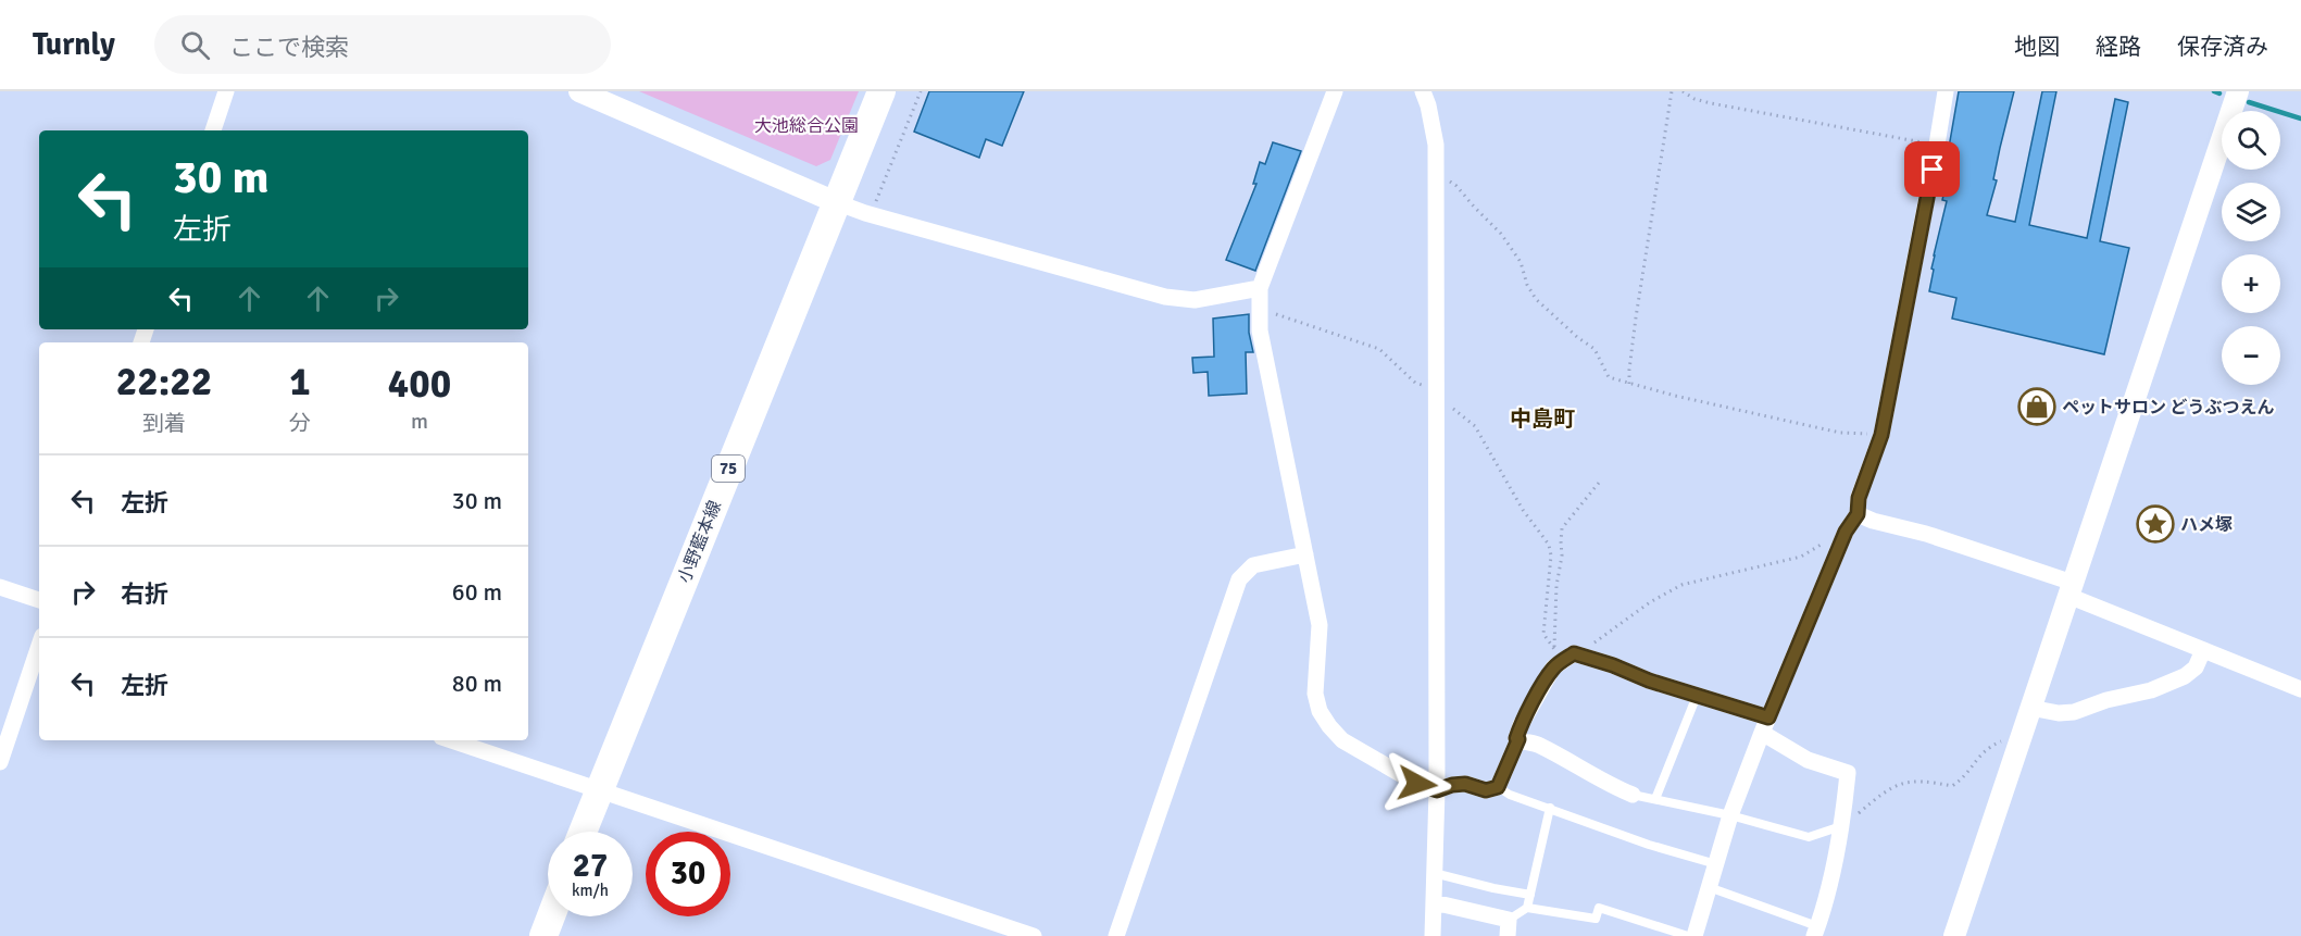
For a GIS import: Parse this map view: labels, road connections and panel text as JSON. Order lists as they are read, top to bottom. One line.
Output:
{"streets":{"main road":["75","小野藍本線"]},"districts":["中島町"],"parks":["大池総合公園"],"places":{"shop":["ペットサロン どうぶつえん"],"place":["ハメ塚"]},"page":{"header":"Turnly","search":"ここで検索","nav":["地図","経路","保存済み"],"map_buttons":["+","−"],"turn":["30 m","左折"],"eta":["22:22","到着","1","分","400","m"],"list":[{"name":"左折","value":"30 m"},{"name":"右折","value":"60 m"},{"name":"左折","value":"80 m"}],"speed":"27 km/h","limit":"30"}}
